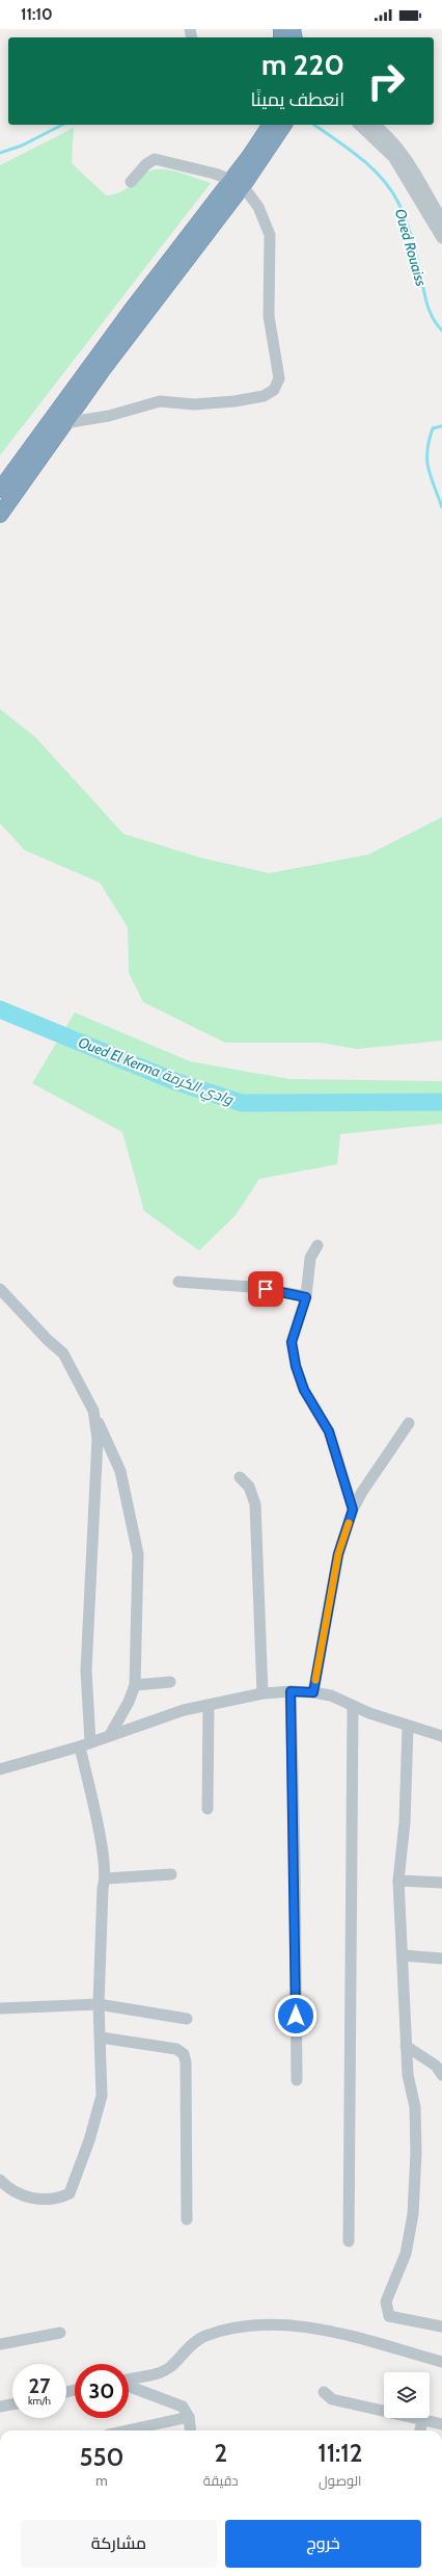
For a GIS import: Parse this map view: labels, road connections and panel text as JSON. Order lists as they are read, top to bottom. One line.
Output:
{"water":["Oued Rouaiss","Oued El Kerma وادي الكرمة"],"page":{"status":"11:10","turn":["220 m","انعطف يمينًا"],"speed":"27 km/h","limit":"30","eta":["11:12","الوصول","2","دقيقة","550","m"],"buttons":["خروج","مشاركة"]}}
